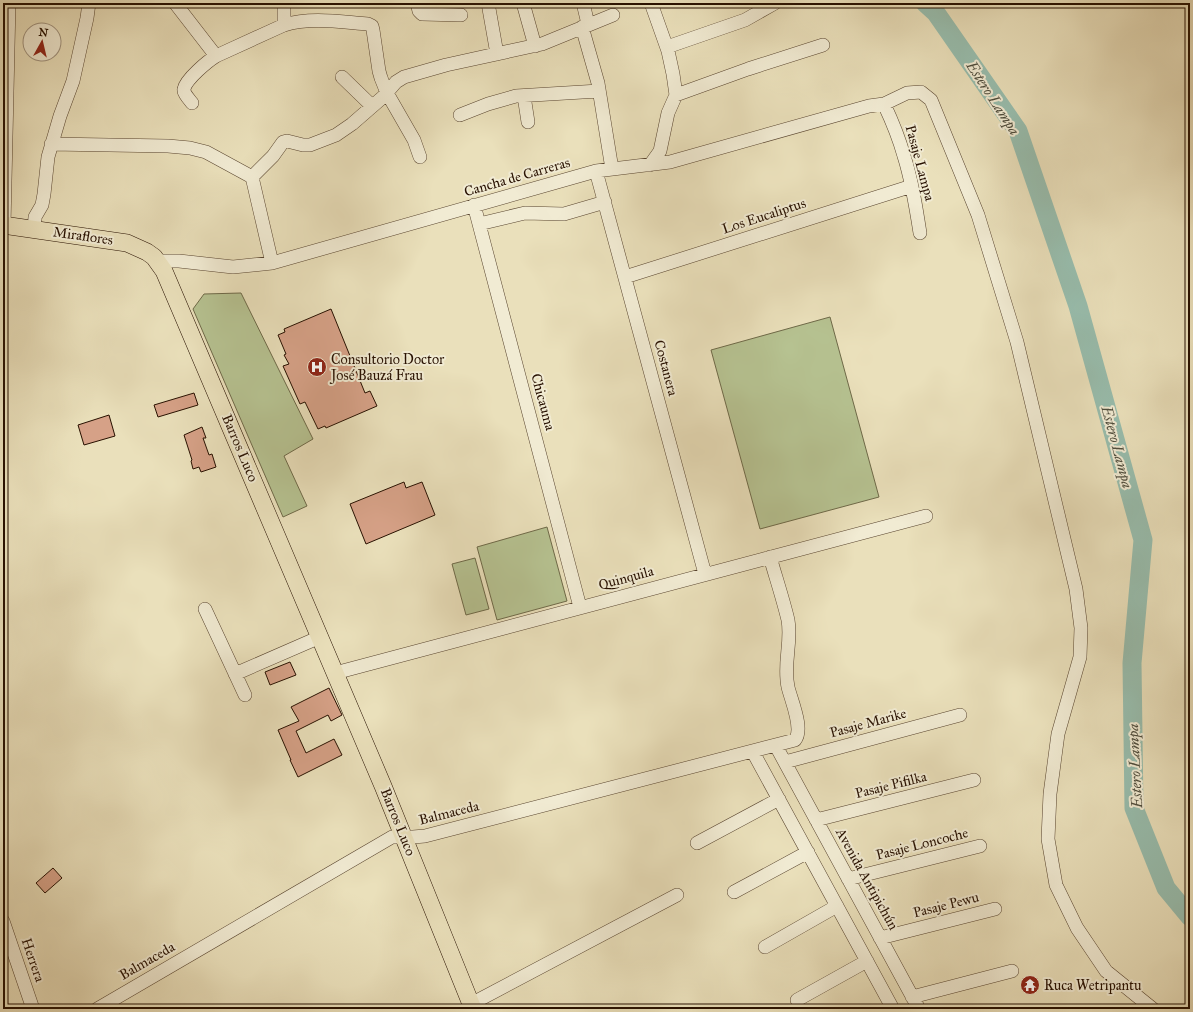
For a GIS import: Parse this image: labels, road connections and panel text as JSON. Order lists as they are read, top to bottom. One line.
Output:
{"streets":{"main road":["Miraflores","Barros Luco"],"street":["Pasaje Lampa","Cancha de Carreras","Los Eucaliptus","Costanera","Chicauma","Quinquila","Pasaje Marike","Pasaje Pifilka","Balmaceda","Pasaje Loncoche","Avenida Antipichún","Pasaje Pewu","Herrera"]},"crossings":[["Pasaje Lampa","Cancha de Carreras"],["Pasaje Lampa","Los Eucaliptus"],["Cancha de Carreras","Miraflores"],["Cancha de Carreras","Costanera"],["Cancha de Carreras","Chicauma"],["Cancha de Carreras","Barros Luco"],["Los Eucaliptus","Costanera"],["Miraflores","Barros Luco"],["Costanera","Quinquila"],["Chicauma","Quinquila"],["Barros Luco","Quinquila"],["Barros Luco","Balmaceda"],["Quinquila","Balmaceda"],["Pasaje Marike","Avenida Antipichún"],["Pasaje Pifilka","Avenida Antipichún"],["Balmaceda","Avenida Antipichún"],["Pasaje Loncoche","Avenida Antipichún"],["Avenida Antipichún","Pasaje Pewu"]],"water":["Estero Lampa"],"places":{"hospital":["Consultorio Doctor José Bauzá Frau"],"temple":["Ruca Wetripantu"]},"north":"top"}
